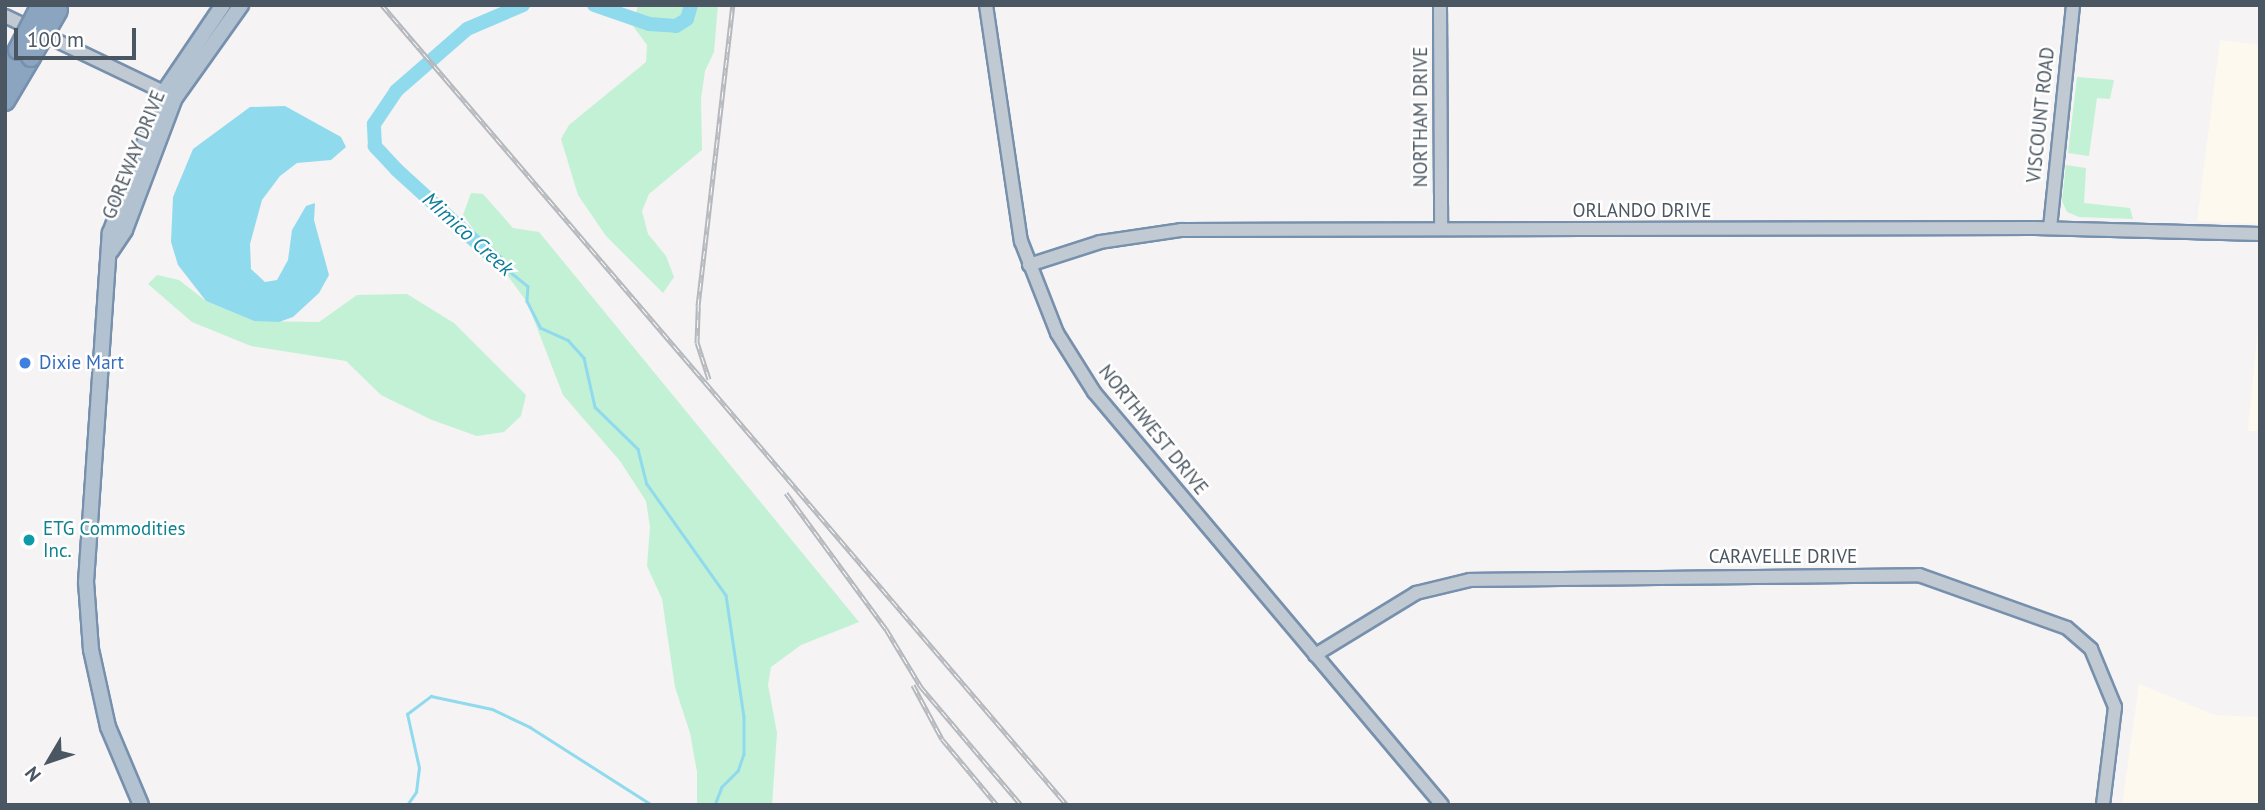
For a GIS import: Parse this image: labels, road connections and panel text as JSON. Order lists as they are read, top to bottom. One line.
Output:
{"streets":{"main road":["GOREWAY DRIVE"],"street":["VISCOUNT ROAD","NORTHAM DRIVE","ORLANDO DRIVE","NORTHWEST DRIVE","CARAVELLE DRIVE"]},"crossings":[["VISCOUNT ROAD","ORLANDO DRIVE"],["NORTHAM DRIVE","ORLANDO DRIVE"],["ORLANDO DRIVE","NORTHWEST DRIVE"],["NORTHWEST DRIVE","CARAVELLE DRIVE"]],"water":["Mimico Creek"],"places":["Dixie Mart","ETG Commodities Inc."],"scale_bar":"100 m","north":"bottom left"}
